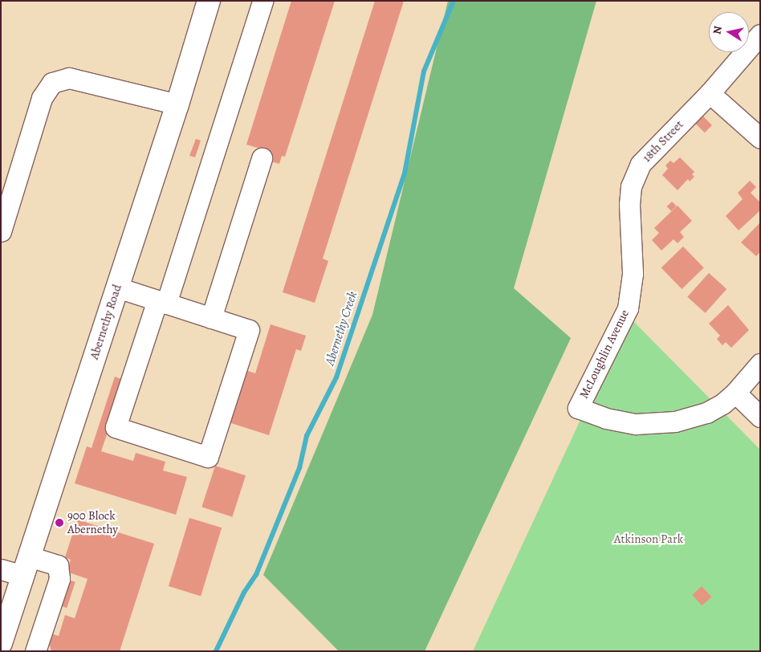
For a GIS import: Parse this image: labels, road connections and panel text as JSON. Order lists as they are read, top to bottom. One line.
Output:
{"streets":{"main road":["Abernethy Road"],"street":["18th Street","McLoughlin Avenue"]},"crossings":[["18th Street","McLoughlin Avenue"]],"water":["Abernethy Creek"],"parks":["Atkinson Park"],"places":["900 Block Abernethy"],"north":"left"}
